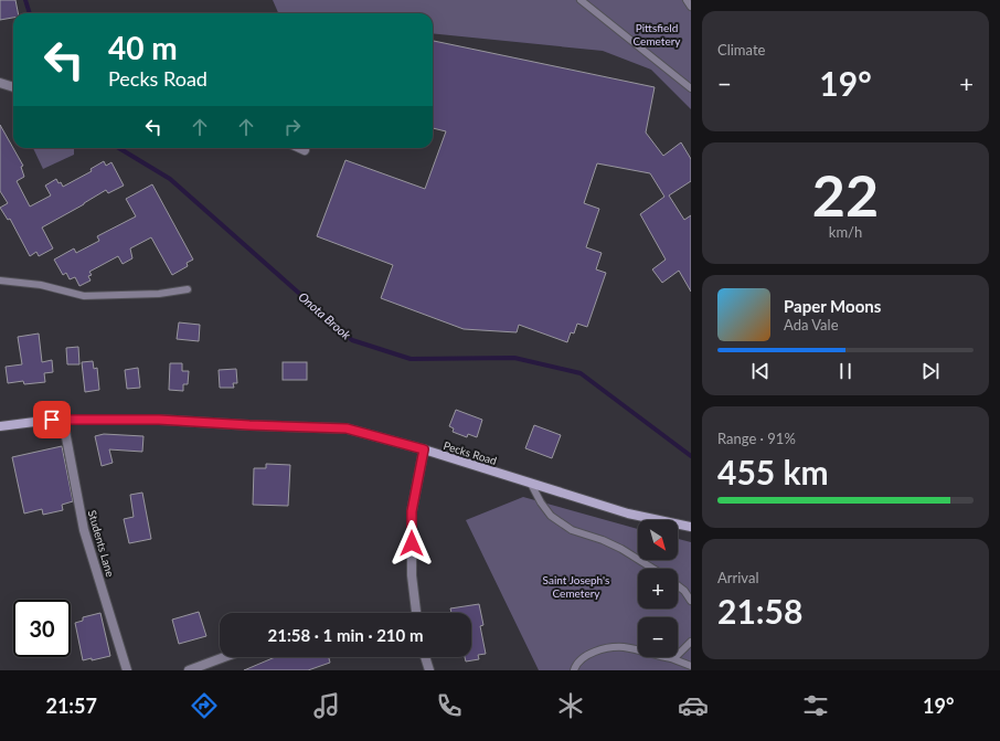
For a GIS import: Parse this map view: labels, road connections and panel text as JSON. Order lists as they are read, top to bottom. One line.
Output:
{"streets":{"street":["Pecks Road","Students Lane"]},"crossings":[["Pecks Road","Students Lane"]],"water":["Onota Brook"],"parks":["Pittsfield Cemetery","Saint Joseph's Cemetery"],"north":"bottom right","page":{"tile":["Climate",["22","km/h"],["Range · 91%","455 km"],["Arrival","21:58"]],"turn":["40 m","Pecks Road"],"heat":["−","19°","+"],"song":["Paper Moons","Ada Vale"],"map_buttons":["+","−"],"limit":"30","trip":"21:58 · 1 min · 210 m","tabs":["21:57","19°"]}}
